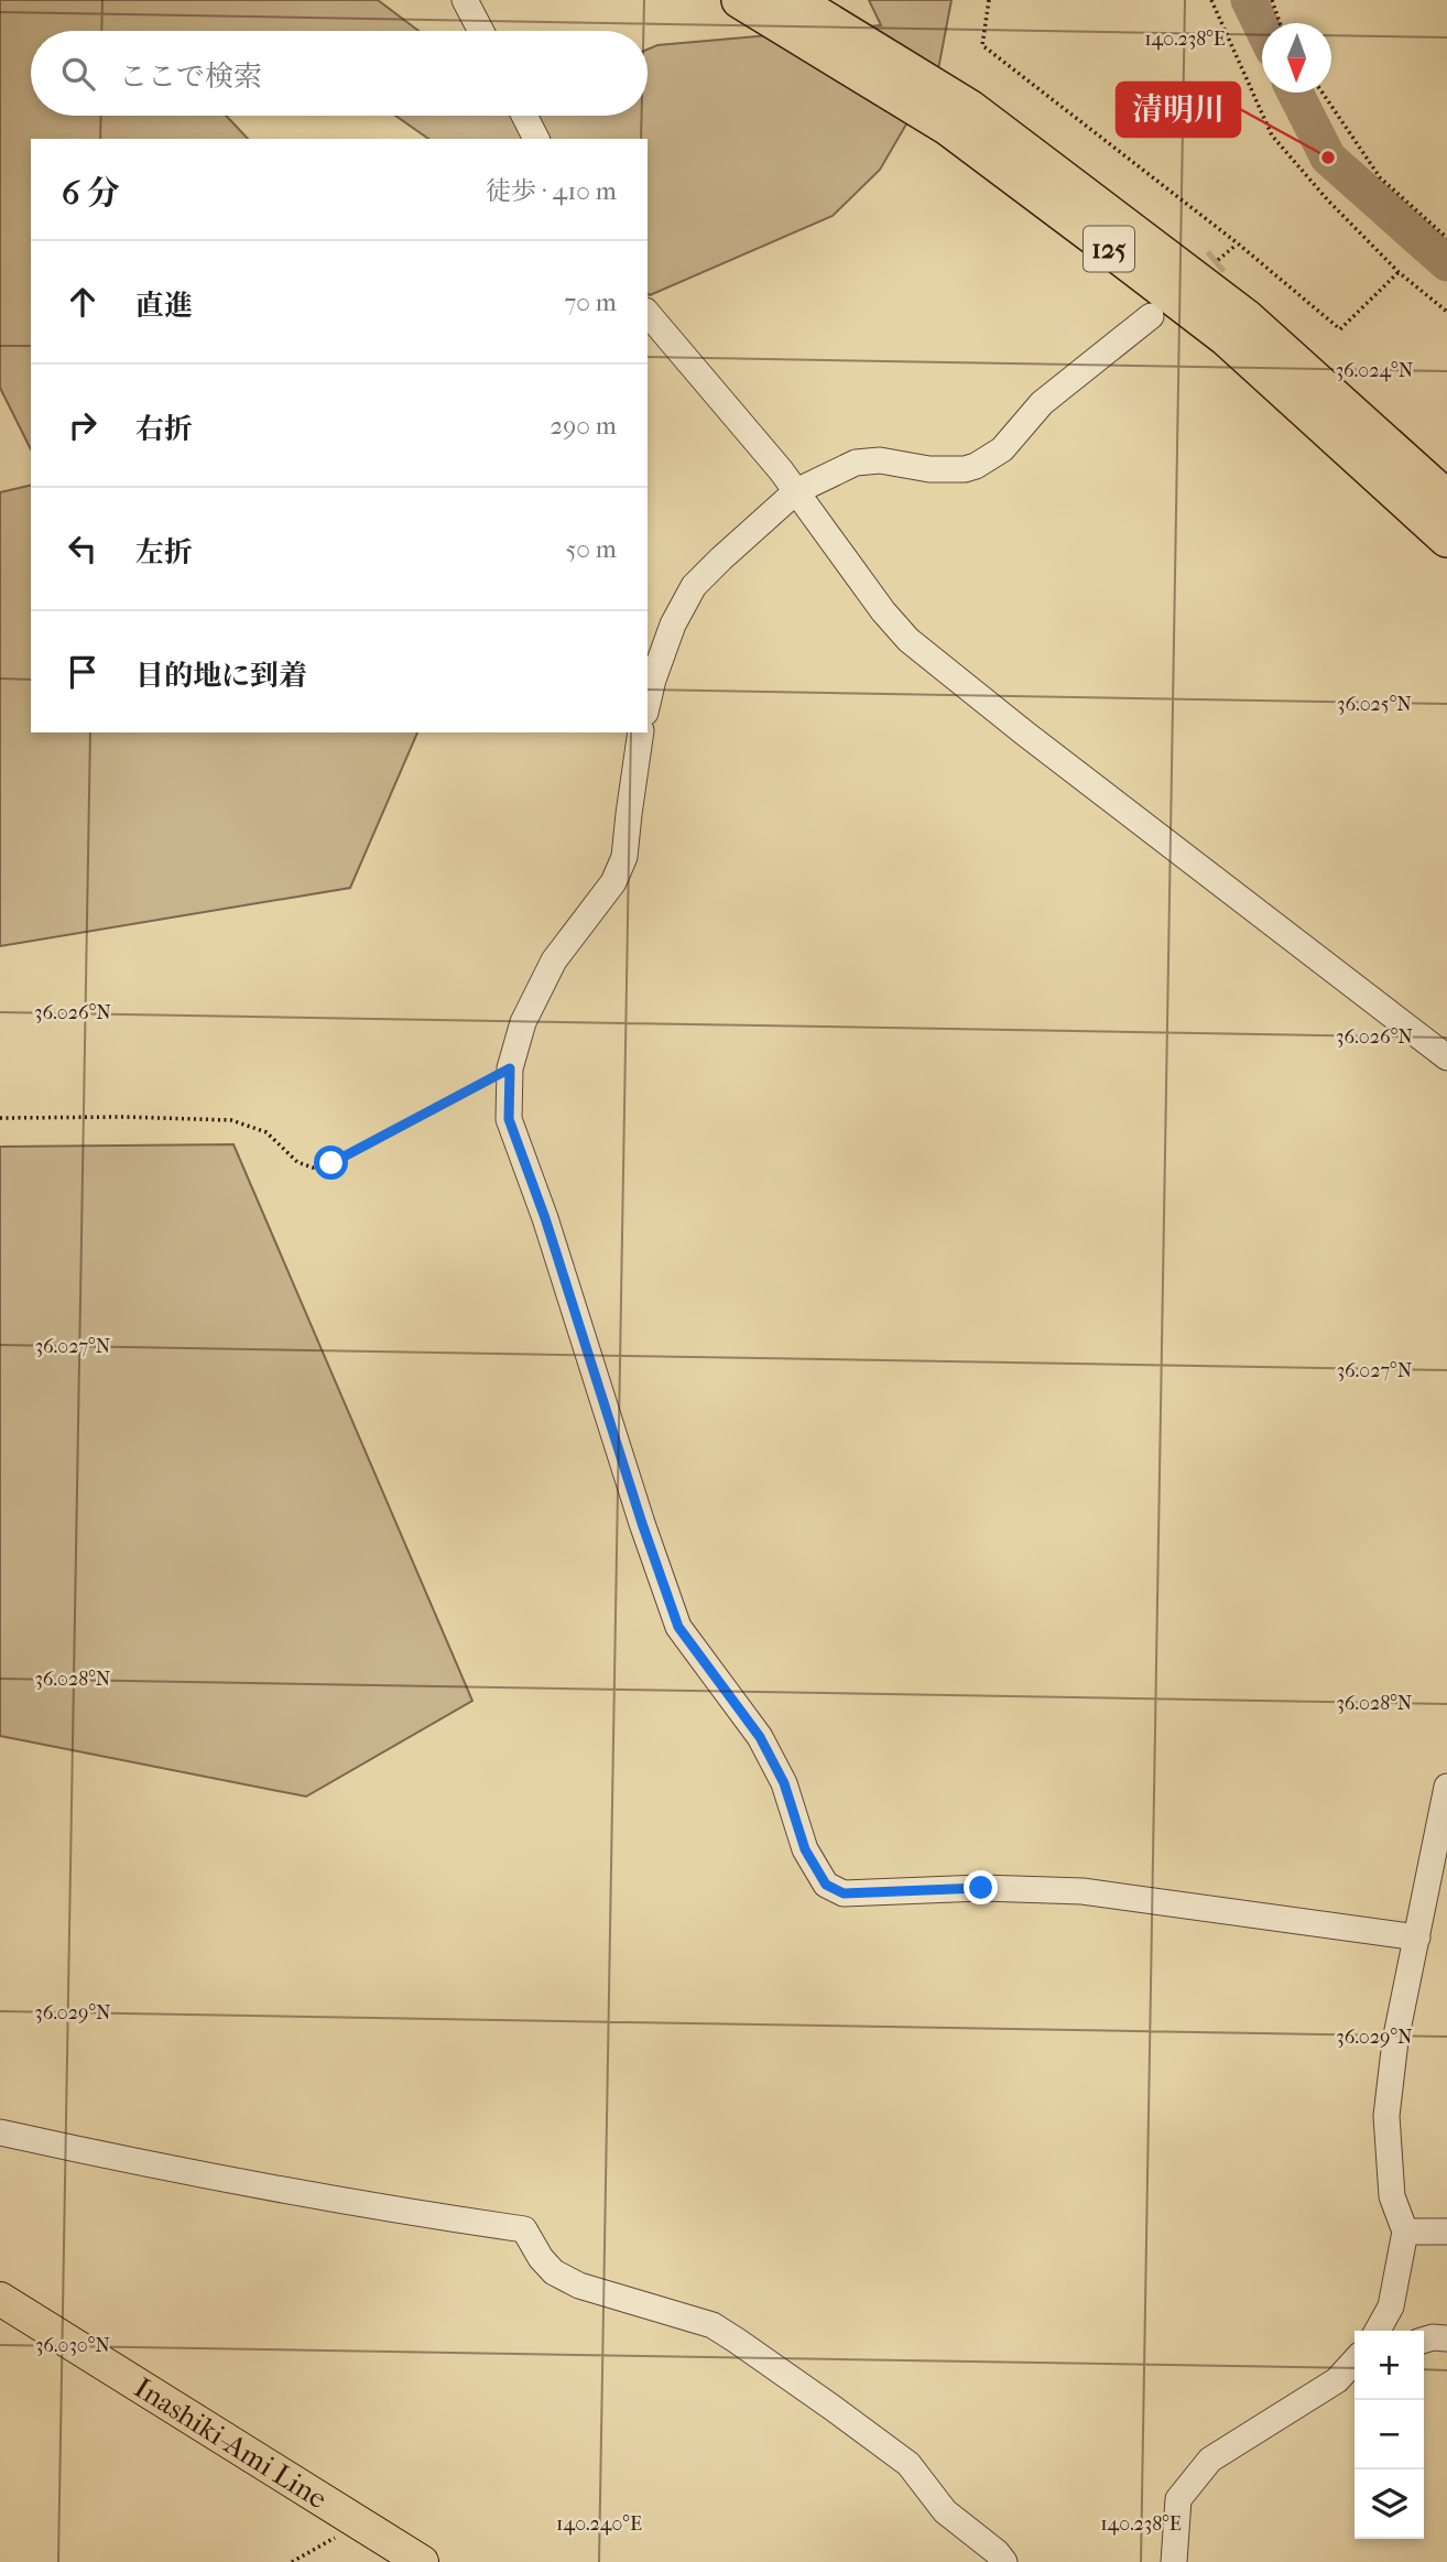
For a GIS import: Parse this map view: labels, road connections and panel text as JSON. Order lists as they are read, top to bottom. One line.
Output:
{"streets":{"highway":["125"],"main road":["Inashiki-Ami Line"]},"places":["清明川"],"north":"bottom","page":{"search":"ここで検索","heading":["6 分","徒歩 · 410 m"],"list":[["直進","70 m"],["右折","290 m"],["左折","50 m"],"目的地に到着"],"map_buttons":["+","−"]},"coordinates":["140.238°E","36.024°N","36.025°N","36.026°N","36.027°N","36.028°N","36.029°N","36.030°N","140.240°E"]}
